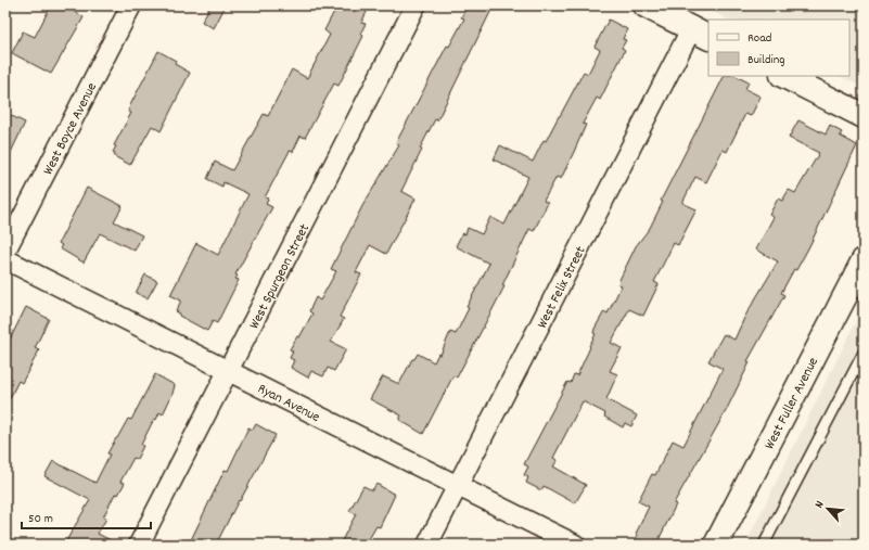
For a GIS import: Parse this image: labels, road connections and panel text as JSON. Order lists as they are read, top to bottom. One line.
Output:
{"streets":{"street":["West Boyce Avenue","West Spurgeon Street","West Felix Street","Ryan Avenue","West Fuller Avenue"]},"crossings":[["West Spurgeon Street","Ryan Avenue"],["West Felix Street","Ryan Avenue"]],"legend":["Road","Building"],"scale_bar":"50 m","north":"top left"}
